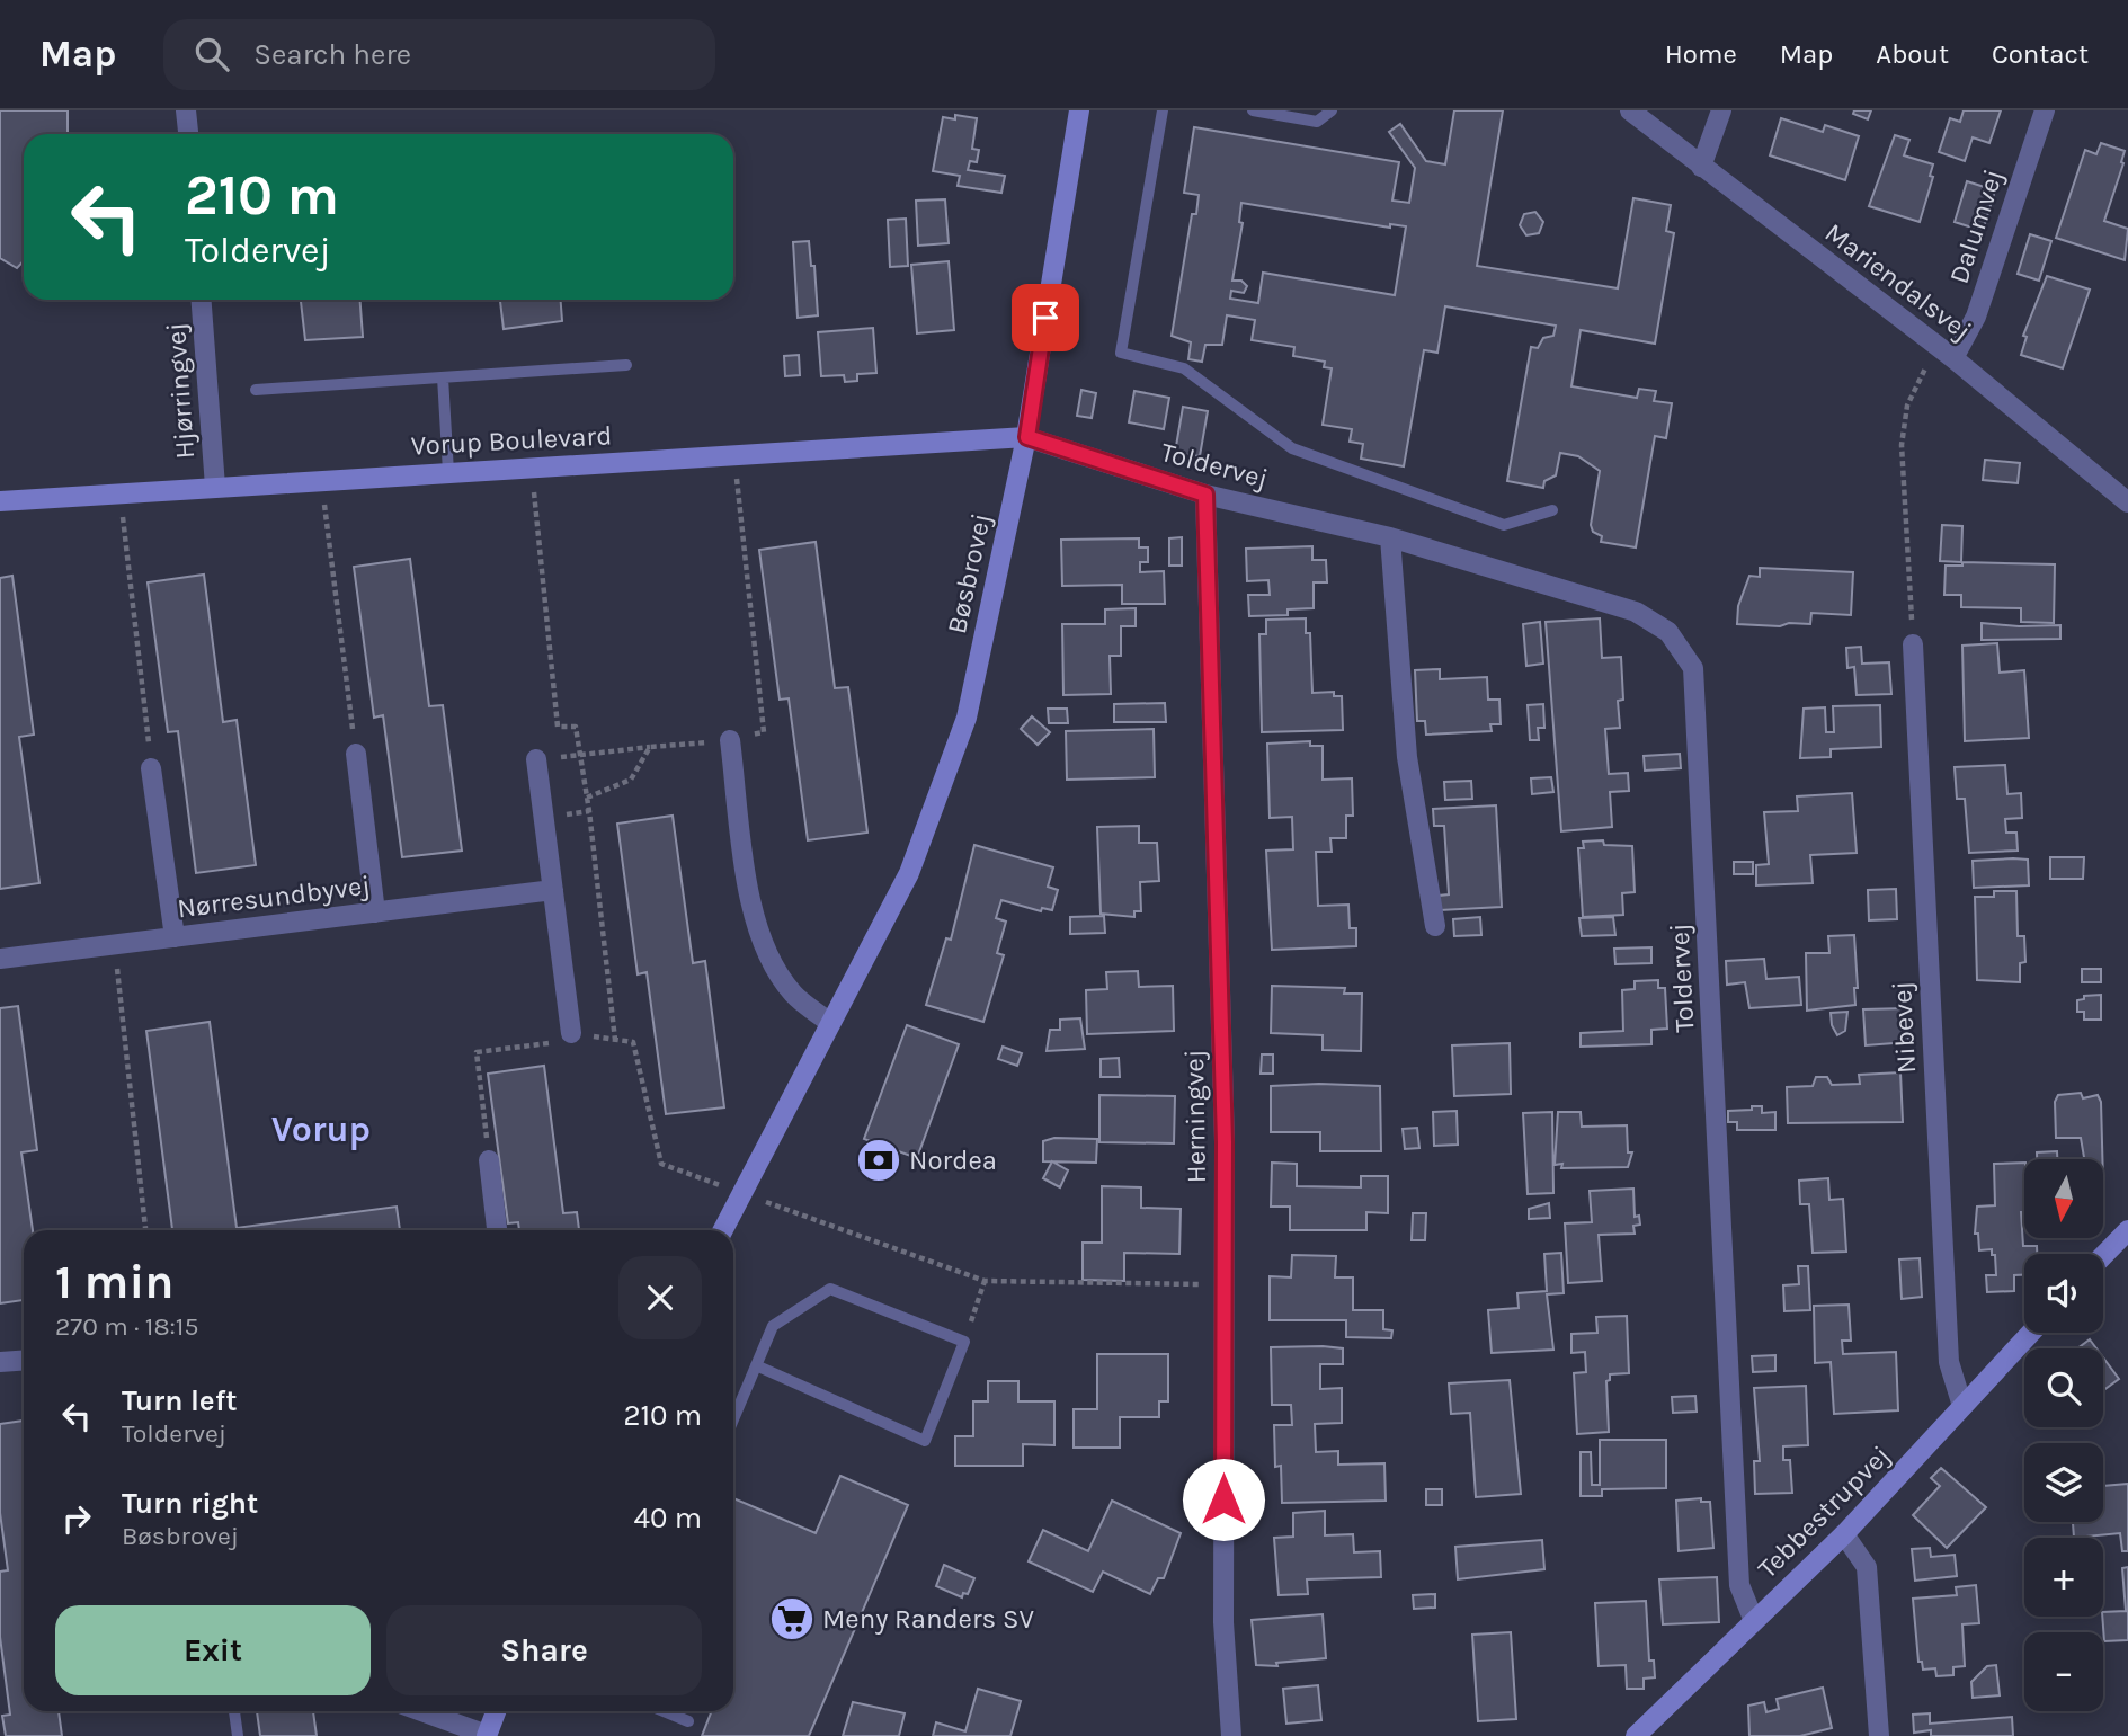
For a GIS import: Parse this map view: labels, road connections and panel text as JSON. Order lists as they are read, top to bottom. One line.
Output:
{"streets":{"street":["Dalumvej","Mariendalsvej","Hjørringvej","Vorup Boulevard","Toldervej","Bøsbrovej","Nørresundbyvej","Nibevej","Herningvej","Tebbestrupvej"]},"crossings":[["Dalumvej","Mariendalsvej"],["Hjørringvej","Vorup Boulevard"],["Vorup Boulevard","Toldervej"],["Vorup Boulevard","Bøsbrovej"],["Toldervej","Bøsbrovej"],["Toldervej","Herningvej"],["Toldervej","Tebbestrupvej"],["Nibevej","Tebbestrupvej"]],"districts":["Vorup"],"places":{"bank":["Nordea"],"supermarket":["Meny Randers SV"]},"north":"bottom","page":{"header":"Map","search":"Search here","nav":["Home","Map","About","Contact"],"turn":["210 m","Toldervej"],"map_buttons":["+","−"],"heading":["1 min","270 m · 18:15"],"list":[{"name":"Turn left","note":"Toldervej","value":"210 m"},{"name":"Turn right","note":"Bøsbrovej","value":"40 m"}],"buttons":["Exit","Share"]}}
